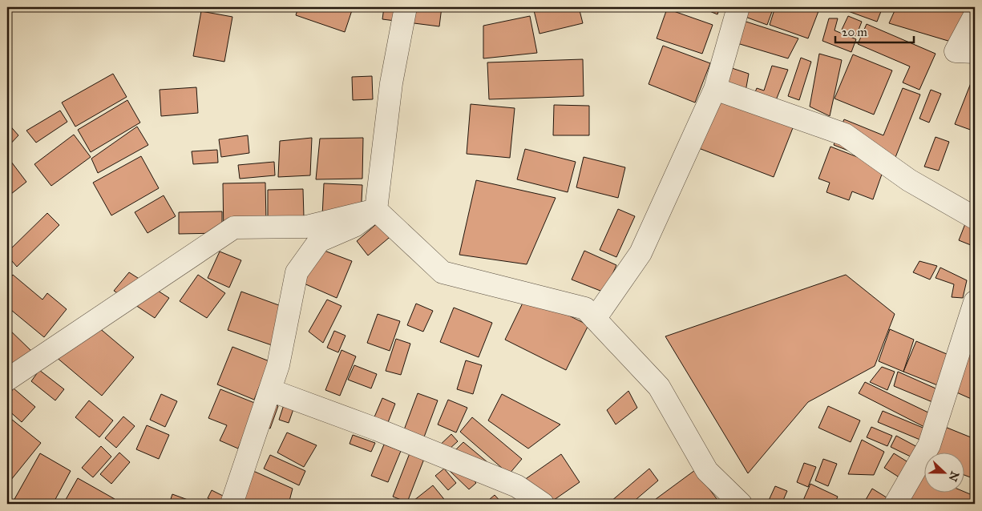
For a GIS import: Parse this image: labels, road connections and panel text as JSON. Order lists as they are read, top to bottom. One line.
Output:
{"scale_bar":"20 m","north":"right"}
